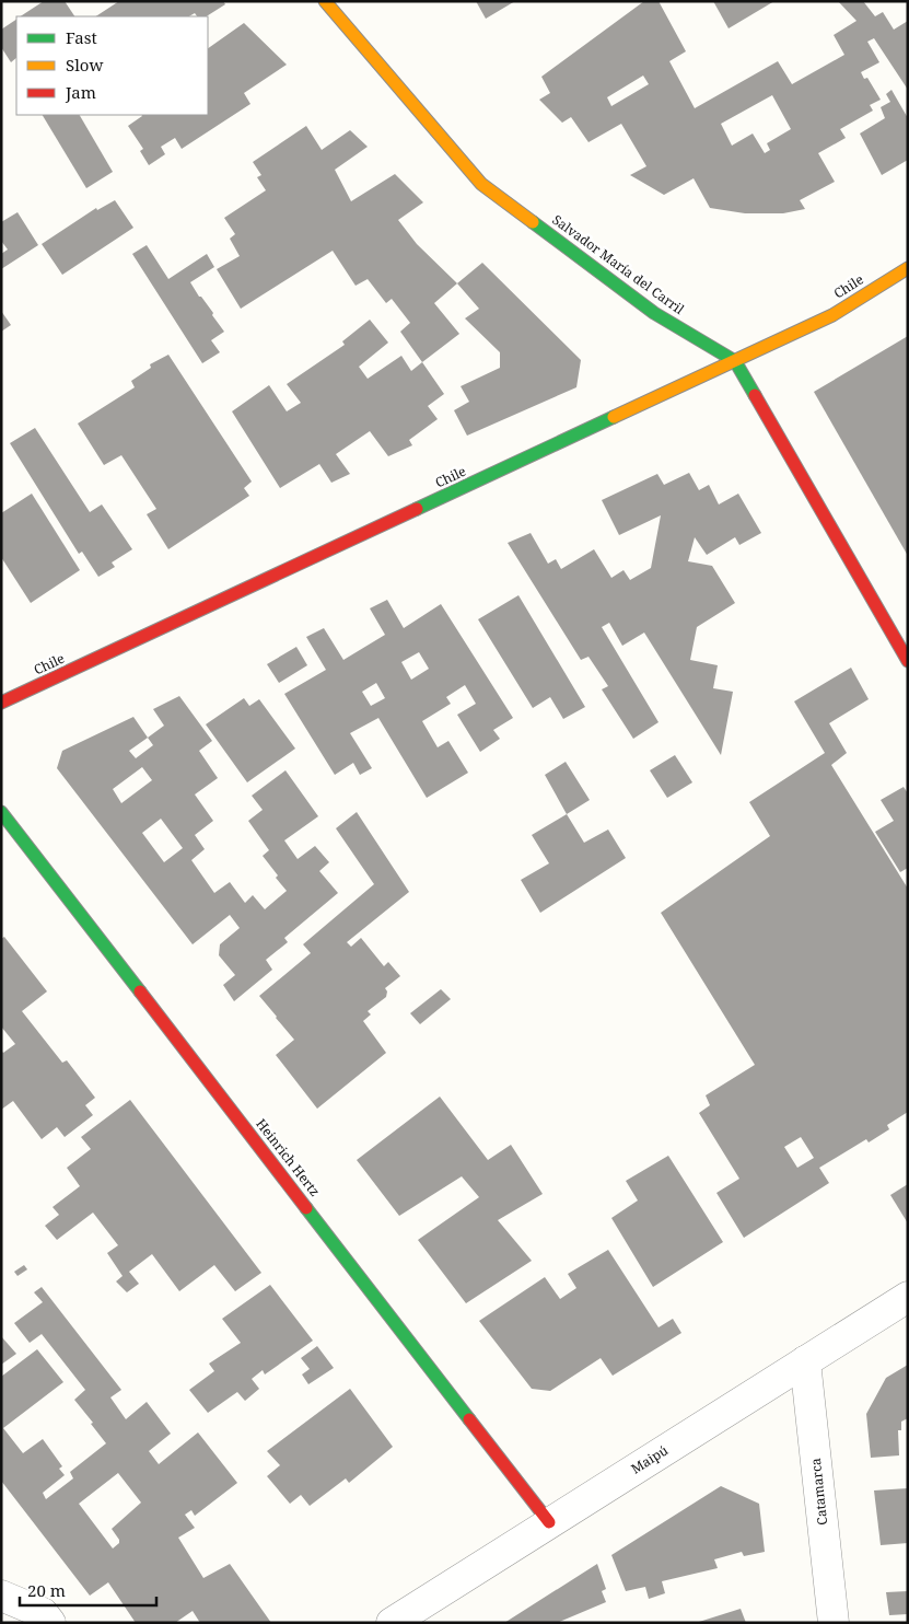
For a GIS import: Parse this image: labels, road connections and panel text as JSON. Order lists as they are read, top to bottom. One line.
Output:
{"streets":{"street":["Salvador María del Carril","Chile","Heinrich Hertz","Maipú","Catamarca"]},"crossings":[["Salvador María del Carril","Chile"],["Heinrich Hertz","Maipú"],["Maipú","Catamarca"]],"legend":["Fast","Slow","Jam"],"scale_bar":"20 m"}
